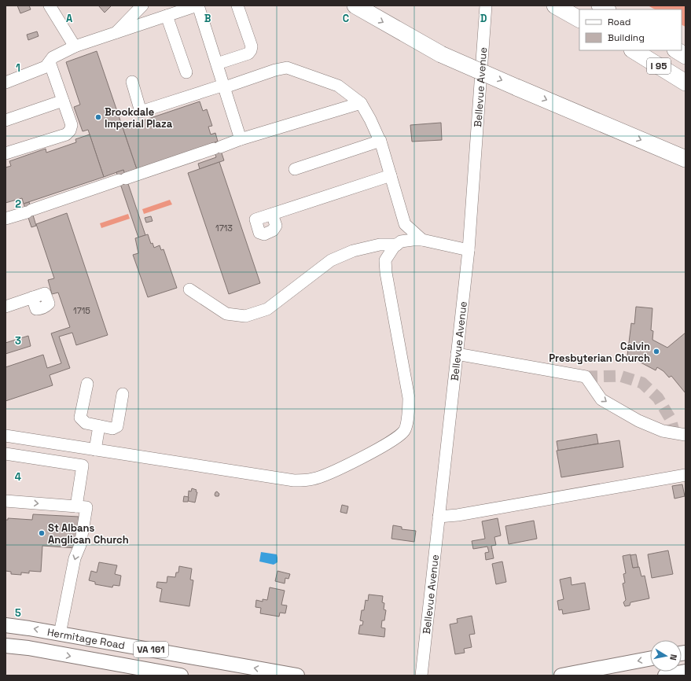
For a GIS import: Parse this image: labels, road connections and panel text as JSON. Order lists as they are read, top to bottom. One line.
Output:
{"streets":{"highway":["I 95"],"main road":["Hermitage Road","VA 161"],"street":["Bellevue Avenue"]},"places":["Brookdale Imperial Plaza","Calvin Presbyterian Church","St Albans Anglican Church"],"house_numbers":["1713","1715"],"legend":["Road","Building"],"north":"right","grid":{"columns":["A","B","C","D"],"rows":["1","2","3","4","5"]}}
